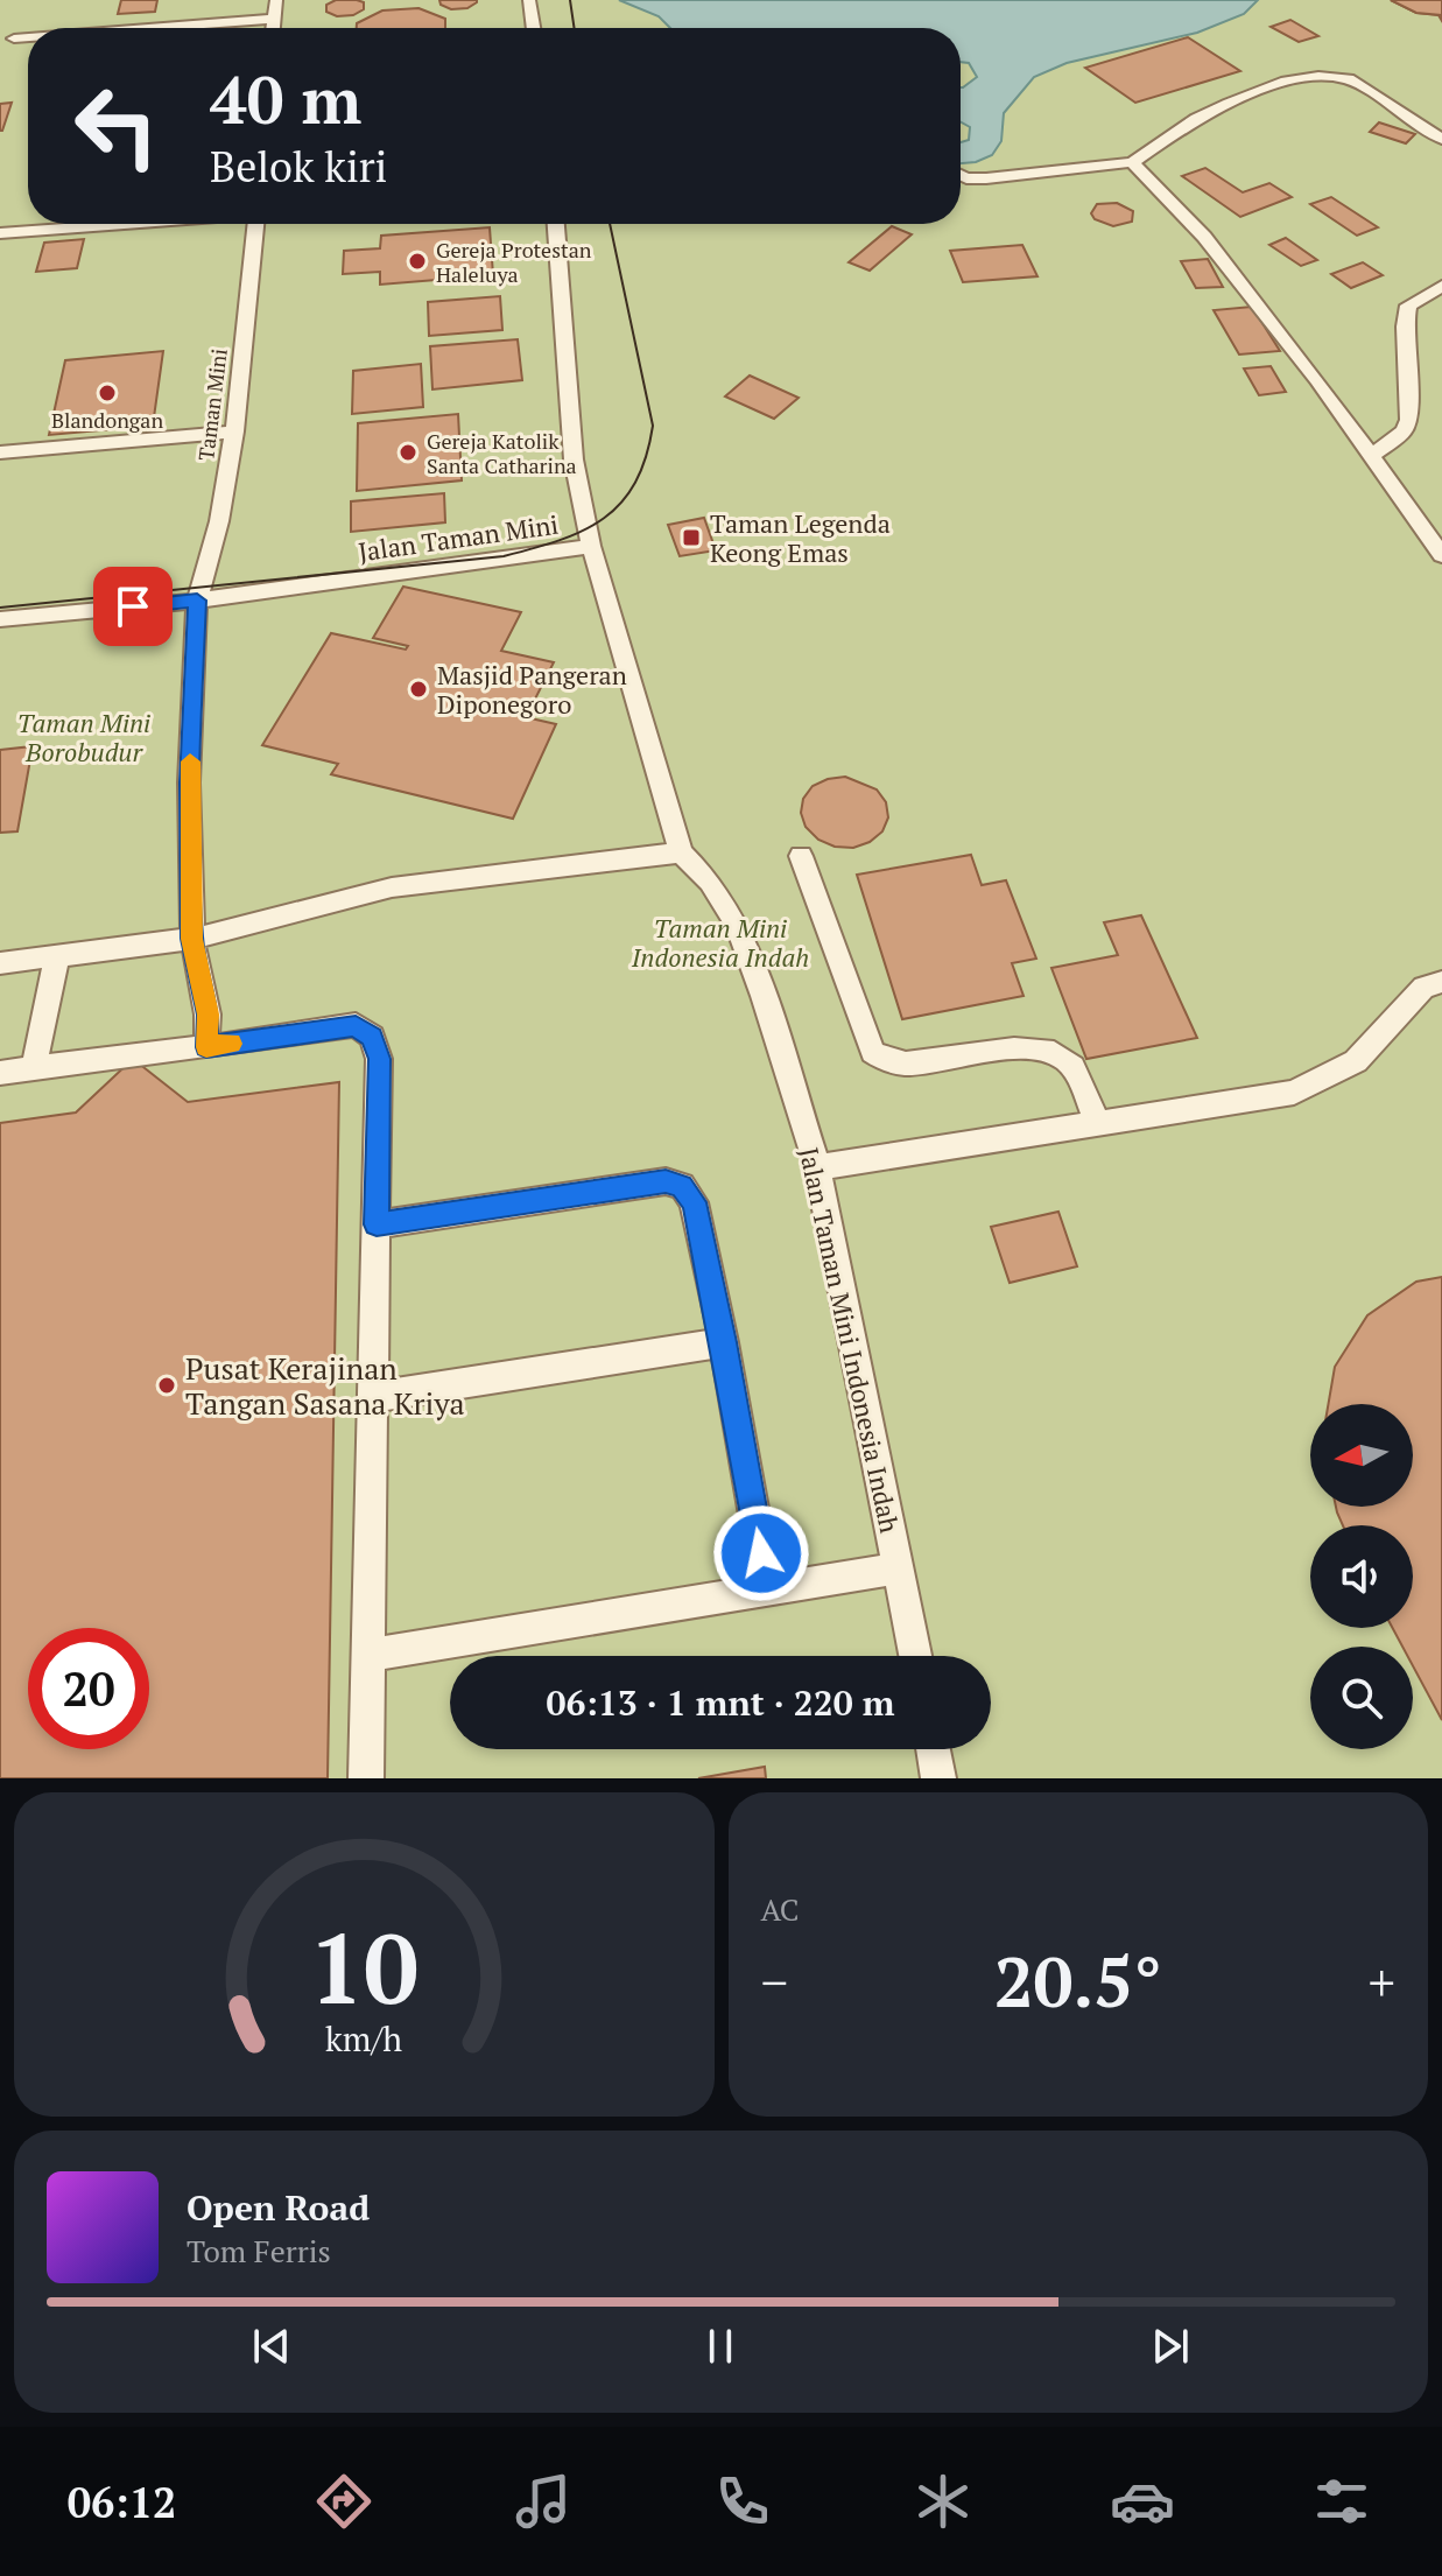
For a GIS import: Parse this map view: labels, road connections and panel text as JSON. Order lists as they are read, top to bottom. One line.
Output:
{"streets":{"lane":["Taman Mini","Jalan Taman Mini","Jalan Taman Mini Indonesia Indah"]},"crossings":[["Taman Mini","Jalan Taman Mini"],["Jalan Taman Mini","Jalan Taman Mini Indonesia Indah"]],"parks":["Taman Mini Borobudur","Taman Mini Indonesia Indah"],"places":{"other":["Gereja Protestan Haleluya","Blandongan","Gereja Katolik Santa Catharina","Masjid Pangeran Diponegoro","Pusat Kerajinan Tangan Sasana Kriya"],"transit":["Taman Legenda Keong Emas"]},"north":"left","page":{"turn":["40 m","Belok kiri"],"limit":"20","trip":"06:13 · 1 mnt · 220 m","tile":"AC","heat":["−","20.5°","+"],"song":["Open Road","Tom Ferris"],"tabs":"06:12","gauge":["10","km/h"]}}
